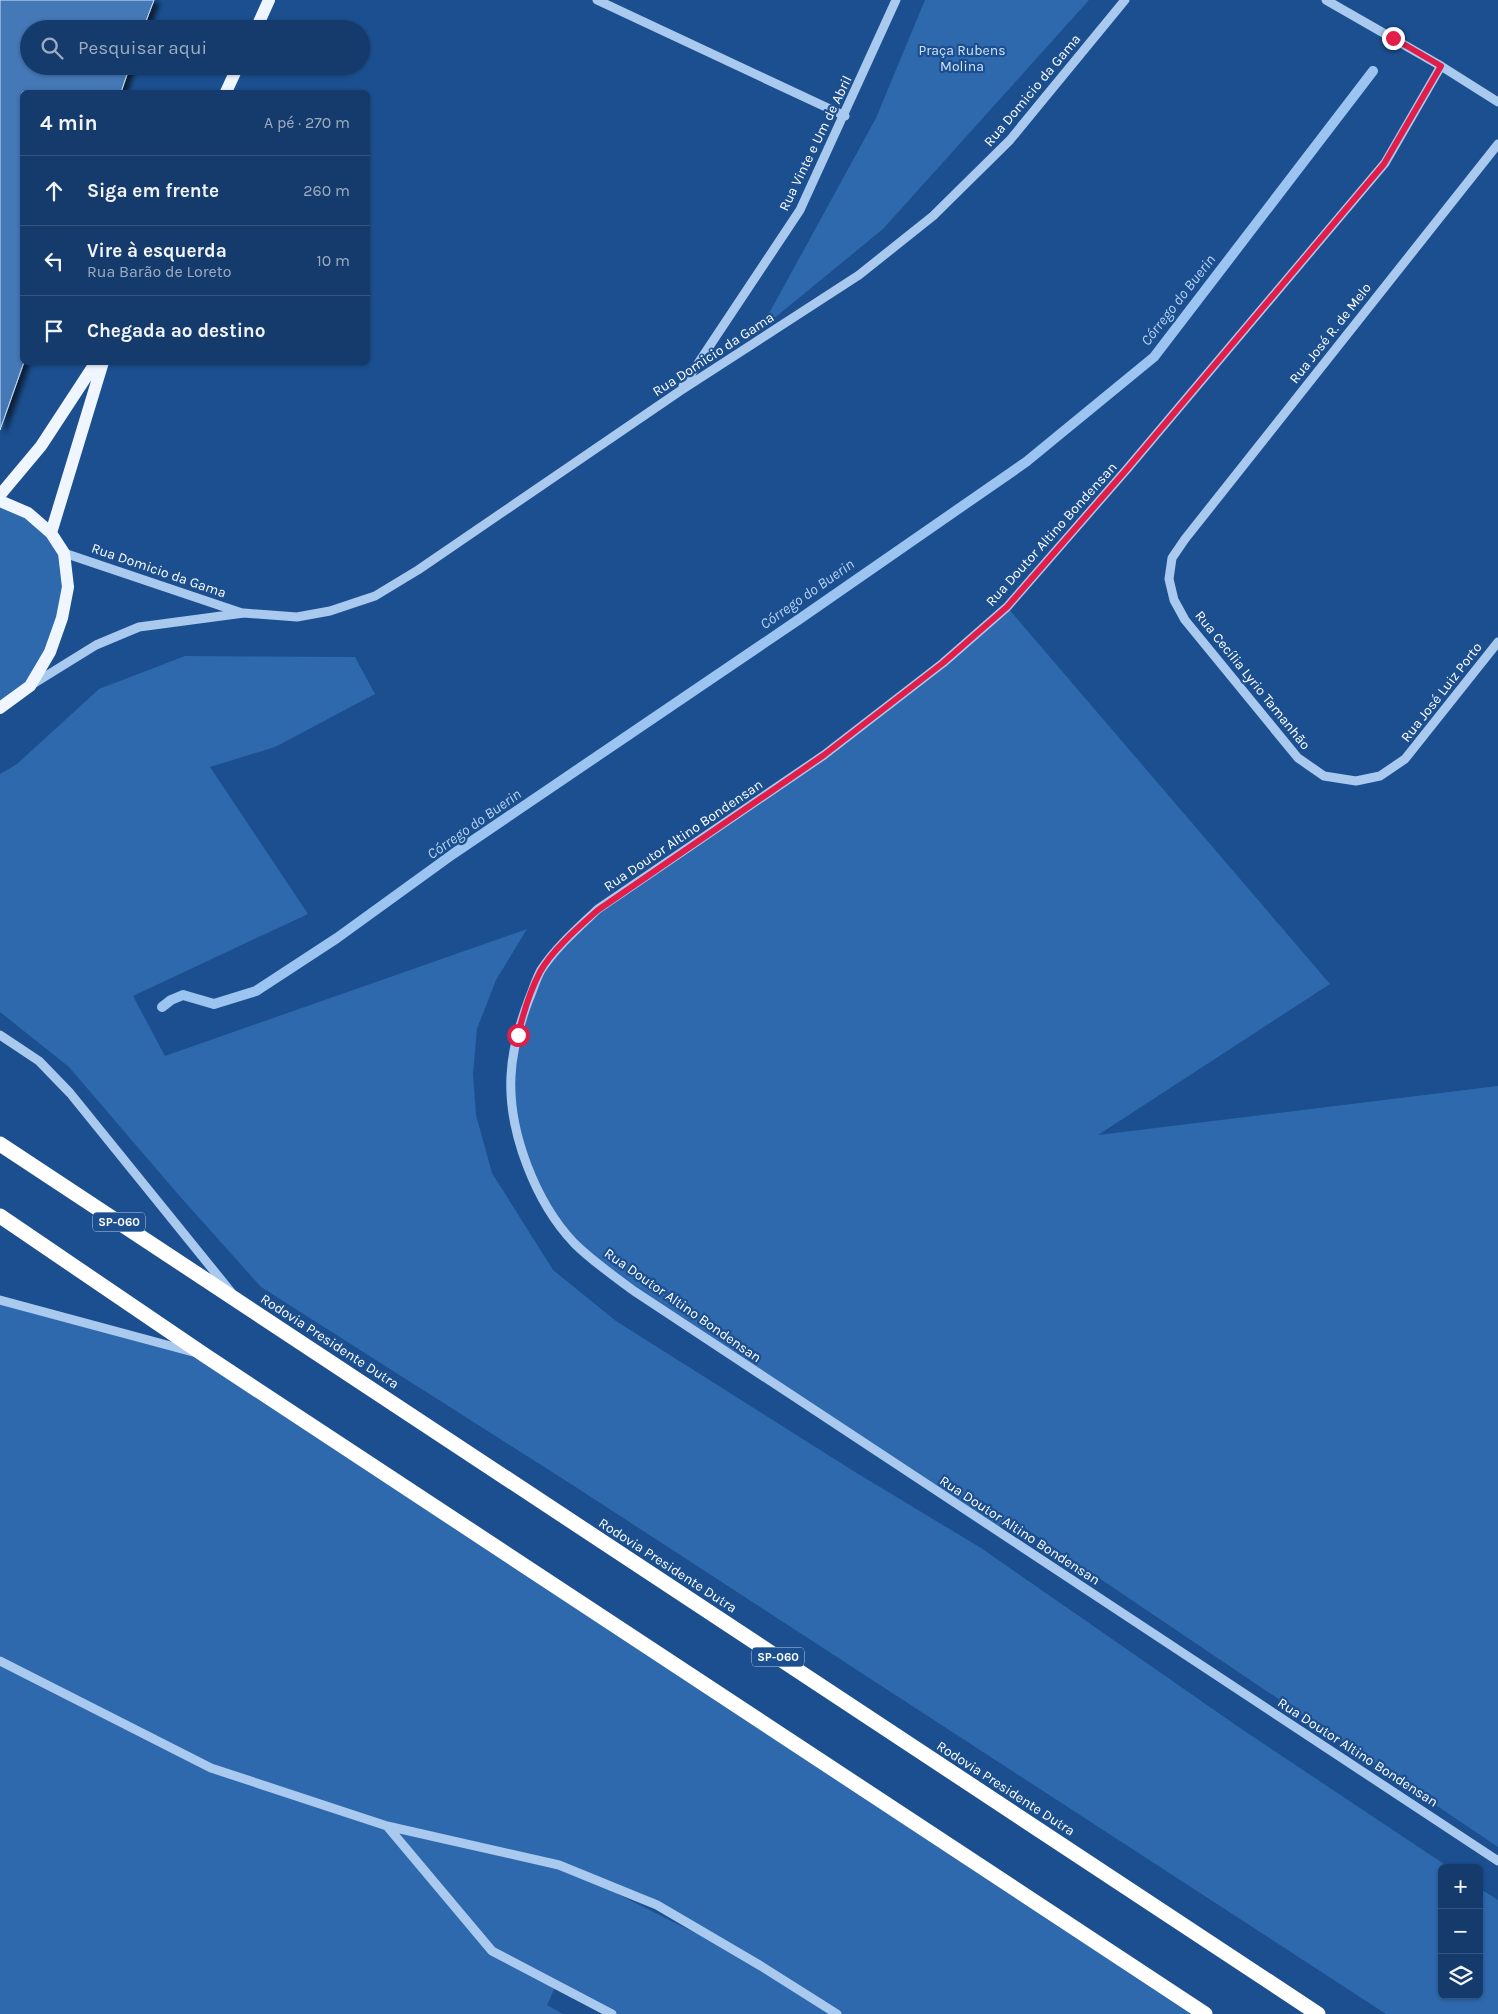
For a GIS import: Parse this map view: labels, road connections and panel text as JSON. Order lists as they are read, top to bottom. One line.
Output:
{"streets":{"highway":["SP-060","Rodovia Presidente Dutra"],"street":["Rua Domicio da Gama","Rua Vinte e Um de Abril","Rua José R. de Melo","Rua Doutor Altino Bondensan","Rua Cecília Lyrio Tamanhão","Rua José Luiz Porto"]},"crossings":[["Rua Domicio da Gama","Rua Vinte e Um de Abril"],["Rua José R. de Melo","Rua Cecília Lyrio Tamanhão"],["Rua Cecília Lyrio Tamanhão","Rua José Luiz Porto"]],"water":["Córrego do Buerin"],"parks":["Praça Rubens Molina"],"page":{"search":"Pesquisar aqui","heading":["4 min","A pé · 270 m"],"list":[["Siga em frente","260 m"],["Vire à esquerda","Rua Barão de Loreto","10 m"],"Chegada ao destino"],"map_buttons":["+","−"]}}
